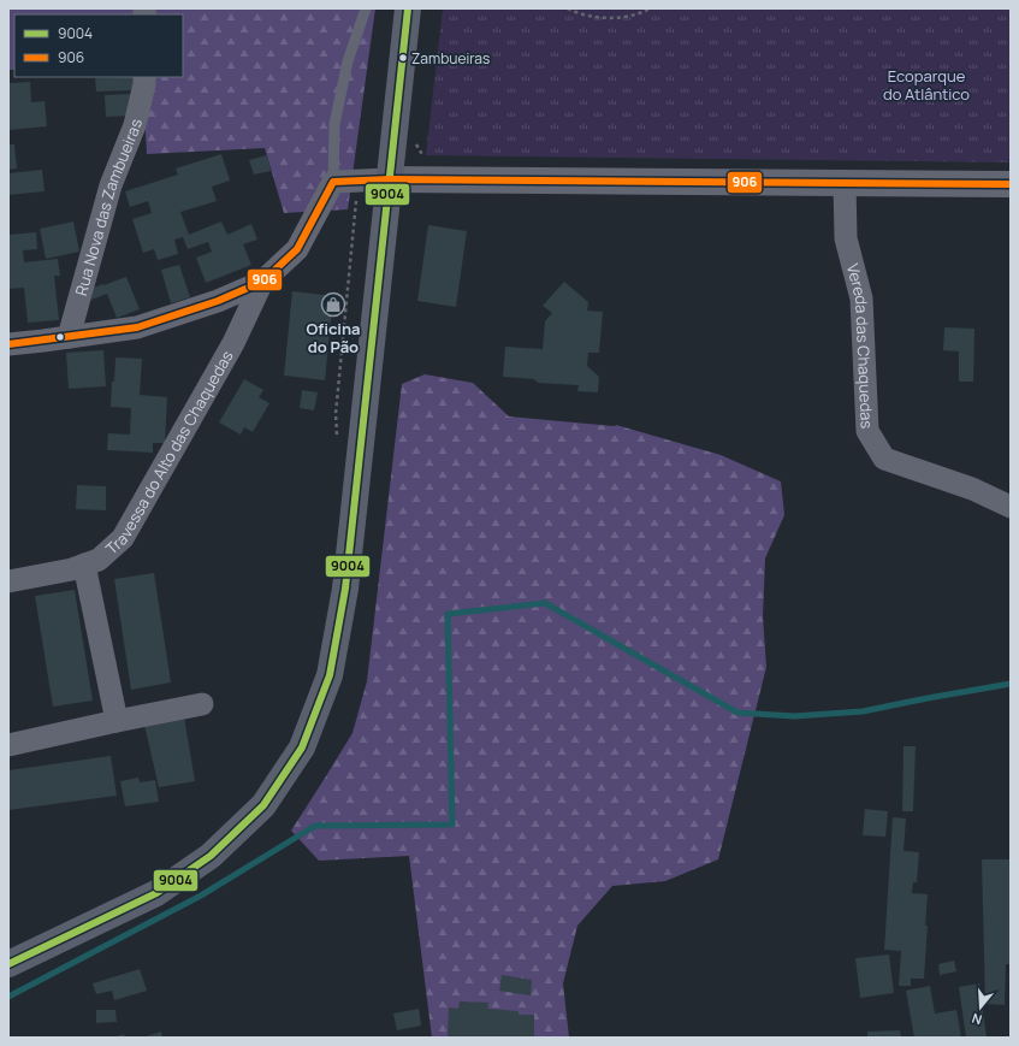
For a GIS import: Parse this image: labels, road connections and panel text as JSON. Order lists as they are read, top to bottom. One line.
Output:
{"streets":{"street":["Rua Nova das Zambueiras","Vereda das Chaquedas","Travessa do Alto das Chaquedas"]},"parks":["Ecoparque do Atlântico"],"places":{"other":["Zambueiras"],"shop":["Oficina do Pão"]},"lines":["transit line 9004","transit line 906"],"legend":["9004","906"],"north":"bottom"}
